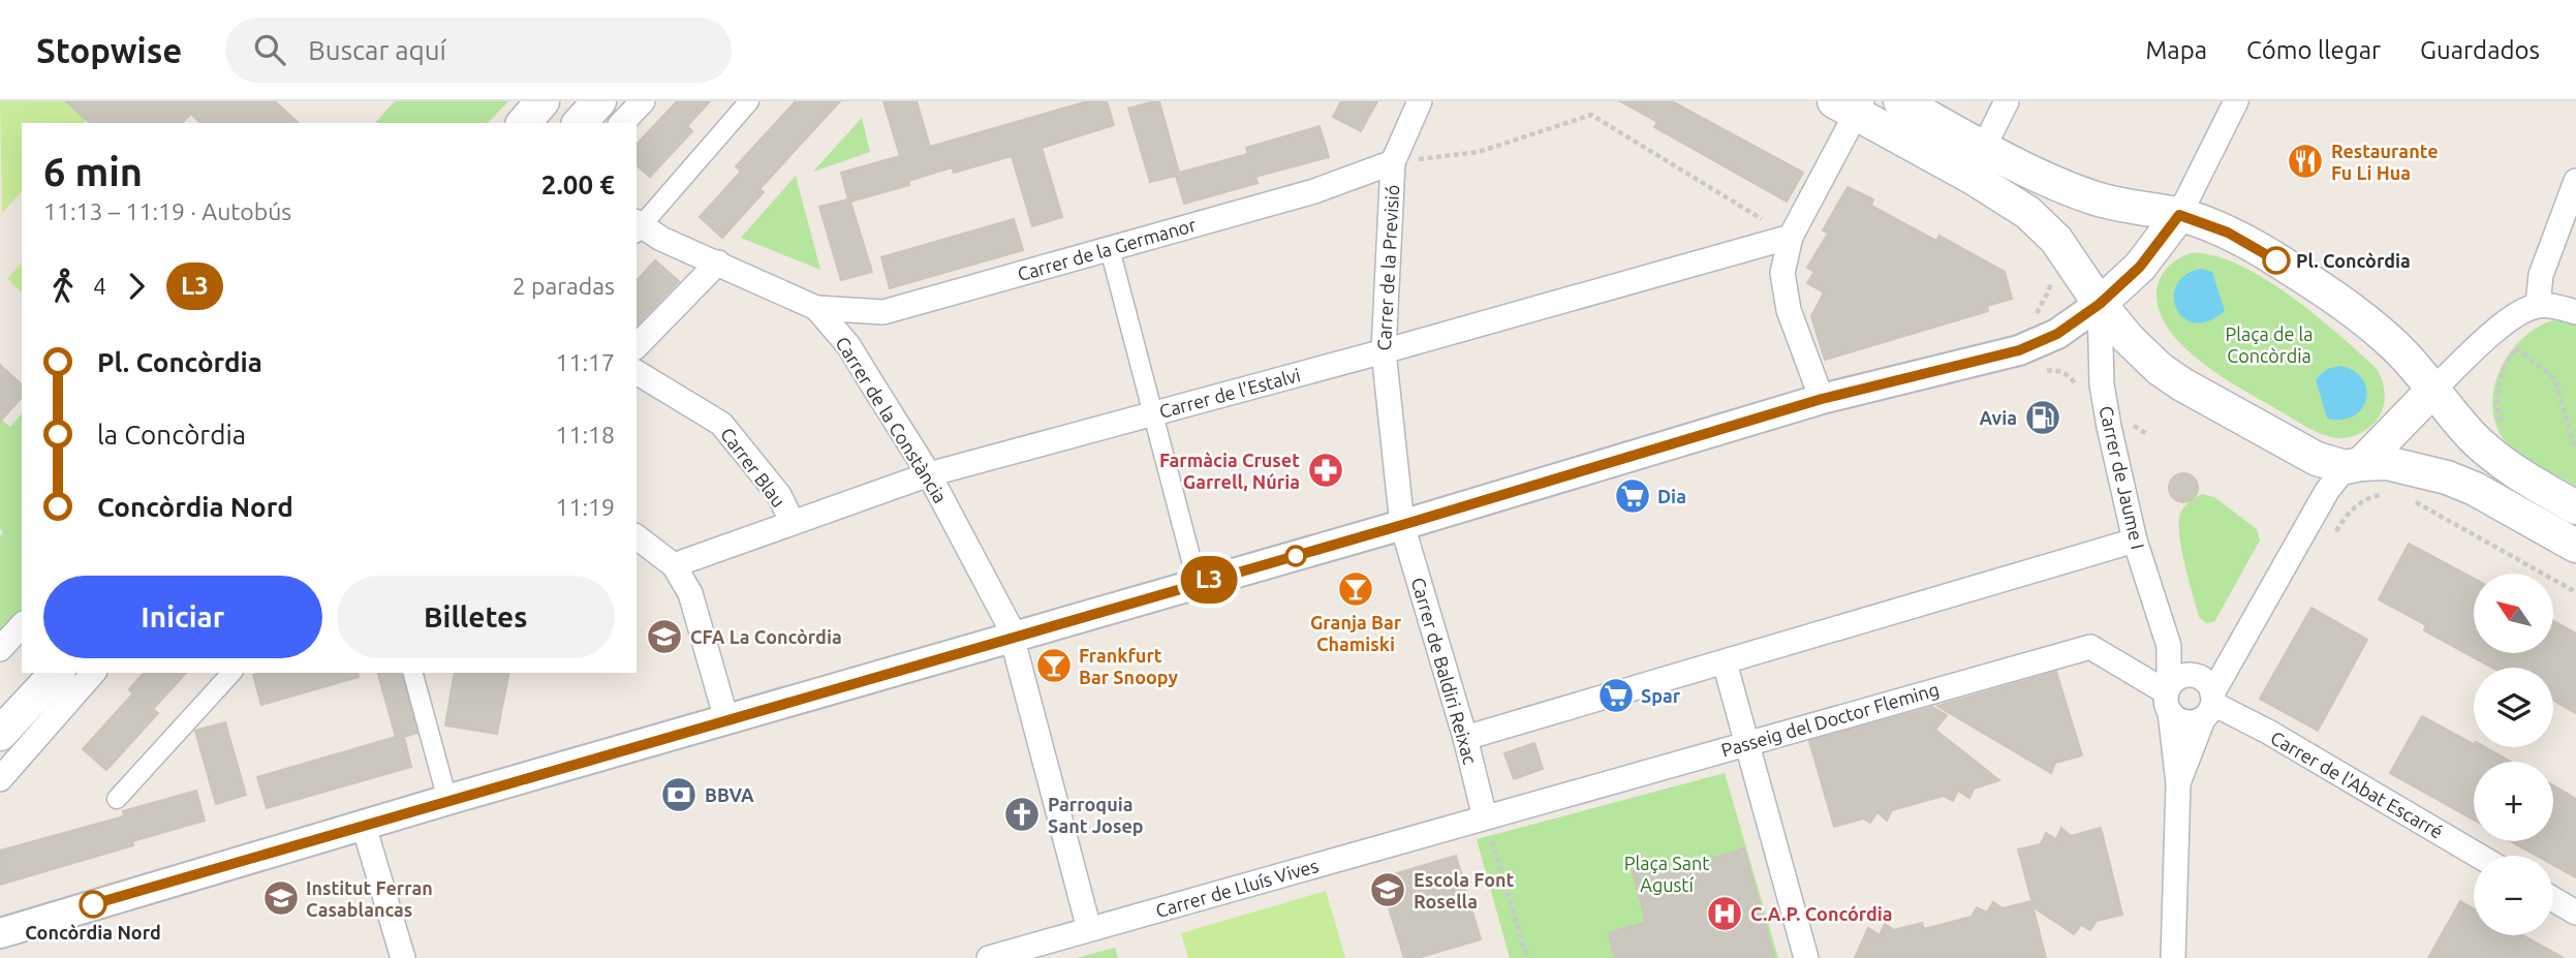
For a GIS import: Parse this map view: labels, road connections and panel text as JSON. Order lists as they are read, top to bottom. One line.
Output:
{"streets":{"street":["Carrer de la Germanor","Carrer de la Previsió","Carrer de l'Estalvi","Carrer de la Constància","Carrer Blau","Carrer de Jaume I","Carrer de Baldiri Reixac","Passeig del Doctor Fleming","Carrer de l'Abat Escarré","Carrer de Lluís Vives"]},"crossings":[["Carrer de la Germanor","Carrer de la Previsió"],["Carrer de la Germanor","Carrer de la Constància"],["Carrer de la Previsió","Carrer de l'Estalvi"],["Carrer de la Previsió","Carrer de Baldiri Reixac"],["Carrer de l'Estalvi","Carrer de la Constància"],["Carrer de l'Estalvi","Carrer Blau"],["Carrer de la Constància","Carrer de Lluís Vives"],["Carrer de Jaume I","Passeig del Doctor Fleming"],["Carrer de Jaume I","Carrer de l'Abat Escarré"],["Carrer de Baldiri Reixac","Passeig del Doctor Fleming"],["Carrer de Baldiri Reixac","Carrer de Lluís Vives"],["Passeig del Doctor Fleming","Carrer de l'Abat Escarré"],["Passeig del Doctor Fleming","Carrer de Lluís Vives"]],"parks":["Plaça de la Concòrdia","Plaça Sant Agustí"],"places":{"restaurant":["Restaurante Fu Li Hua"],"other":["Pl. Concòrdia","Concòrdia Nord"],"fuel station":["Avia"],"pharmacy":["Farmàcia Cruset Garrell, Núria"],"supermarket":["Dia","Spar"],"bar":["Granja Bar Chamiski","Frankfurt Bar Snoopy"],"school or university":["CFA La Concòrdia","Escola Font Rosella","Institut Ferran Casablancas"],"bank":["BBVA"],"church":["Parroquia Sant Josep"],"hospital":["C.A.P. Concórdia"]},"lines":["bus line L3"],"north":"top left","page":{"header":"Stopwise","search":"Buscar aquí","nav":["Mapa","Cómo llegar","Guardados"],"on_map":"L3","heading":["6 min","11:13 – 11:19 · Autobús","2.00 €"],"legs":["4","L3","2 paradas"],"list":[{"name":"Pl. Concòrdia","value":"11:17"},{"name":"la Concòrdia","value":"11:18"},{"name":"Concòrdia Nord","value":"11:19"}],"buttons":["Iniciar","Billetes"],"map_buttons":["+","−"]}}
